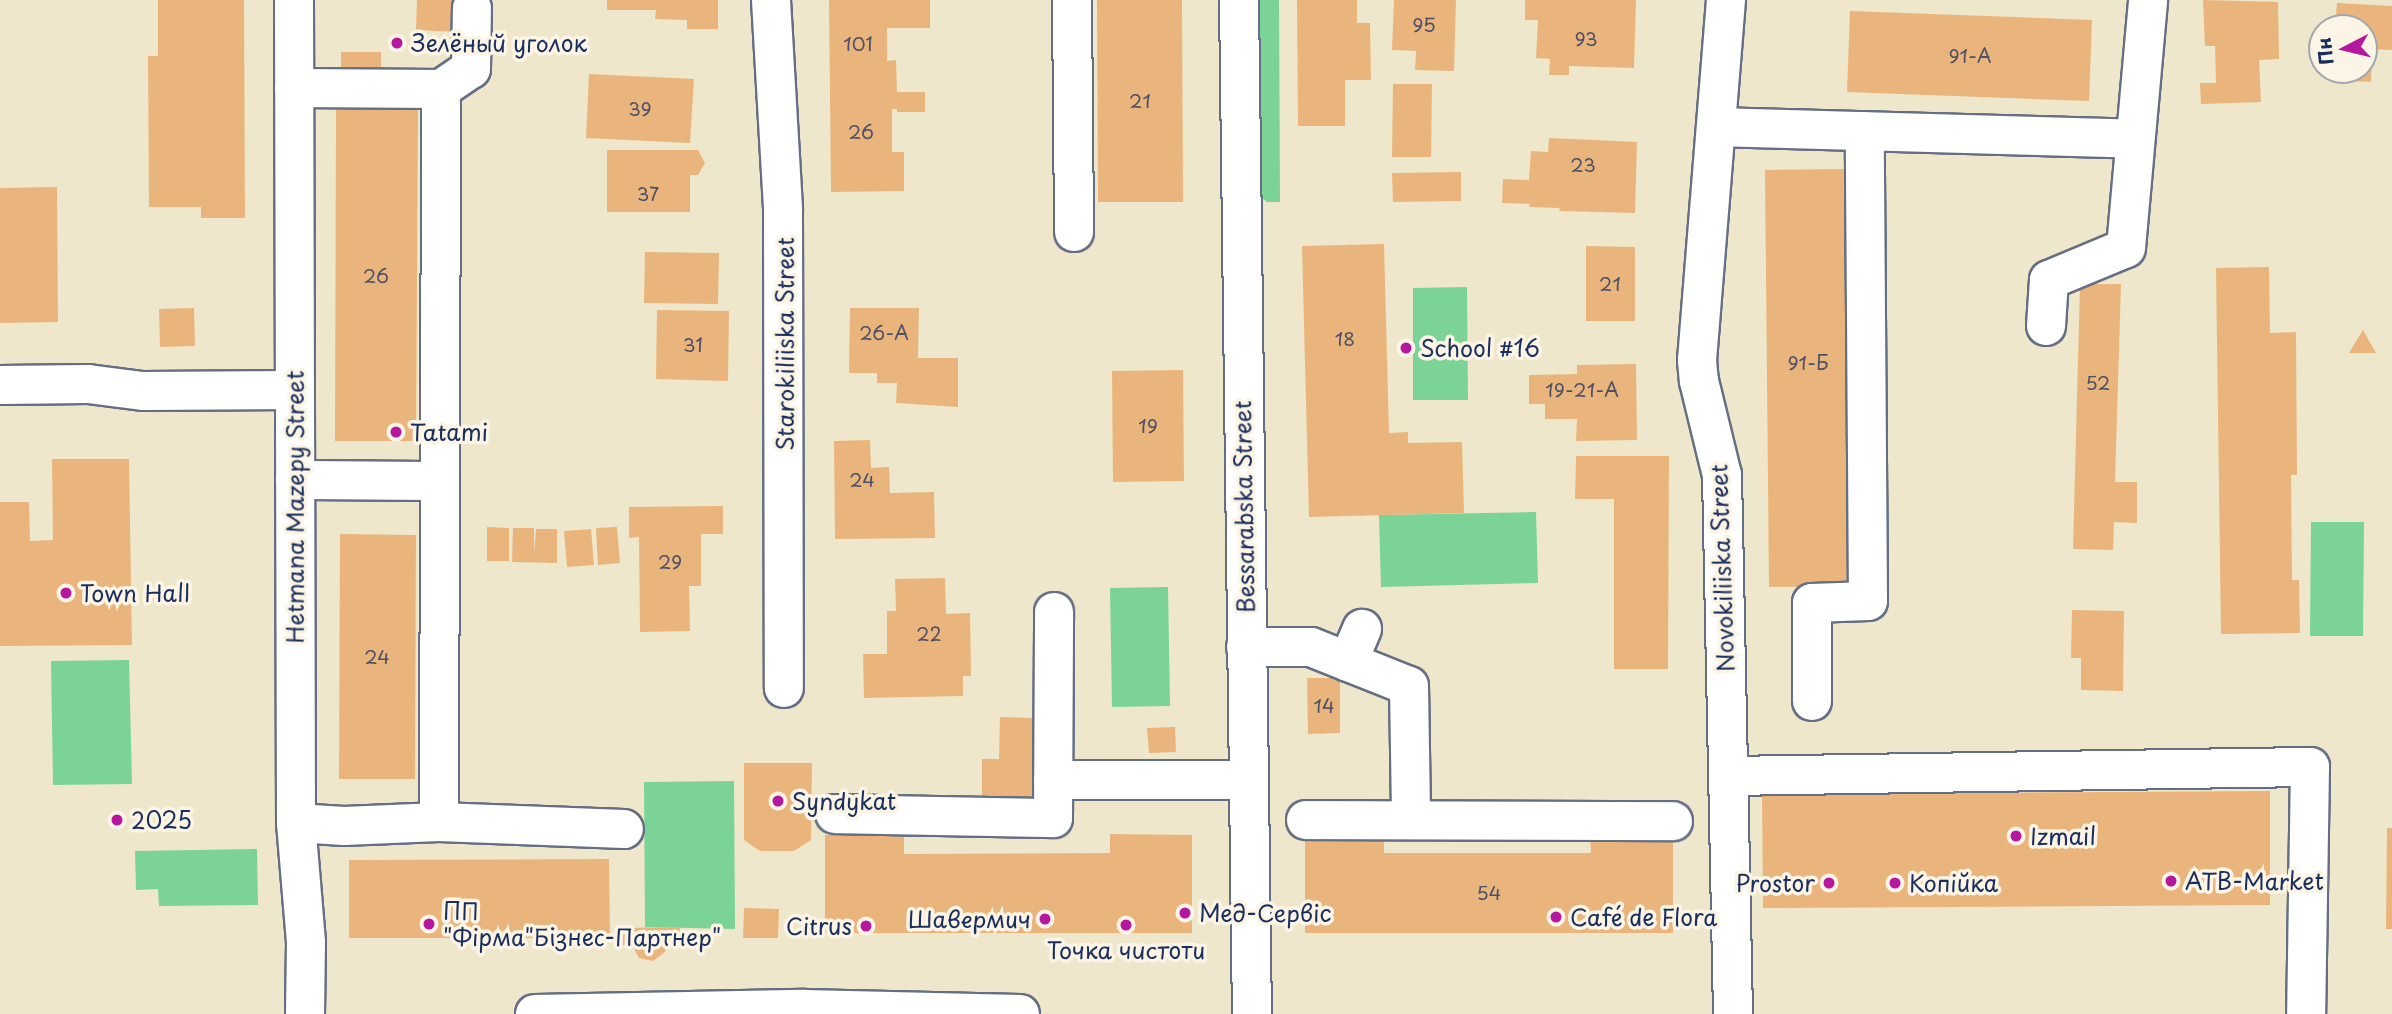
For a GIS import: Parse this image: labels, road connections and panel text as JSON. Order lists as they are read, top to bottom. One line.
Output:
{"streets":{"street":["Starokiliiska Street","Hetmana Mazepy Street","Bessarabska Street","Novokiliiska Street"]},"places":["Зелёный уголок","School #16","Tatami","Town Hall","Syndykat","2025","Izmail","ATB-Market","Prostor","Копійка","Мед-Сервіс","Café de Flora","Шавермич","ПП \"Фірма\"Бізнес-Партнер\"","Точка чистоти","Citrus"],"house_numbers":["95","93","101","91-А","21","39","26","23","37","26","21","26-А","18","31","91-Б","52","19-21-А","19","24","29","22","24","14","54"],"north":"left"}
